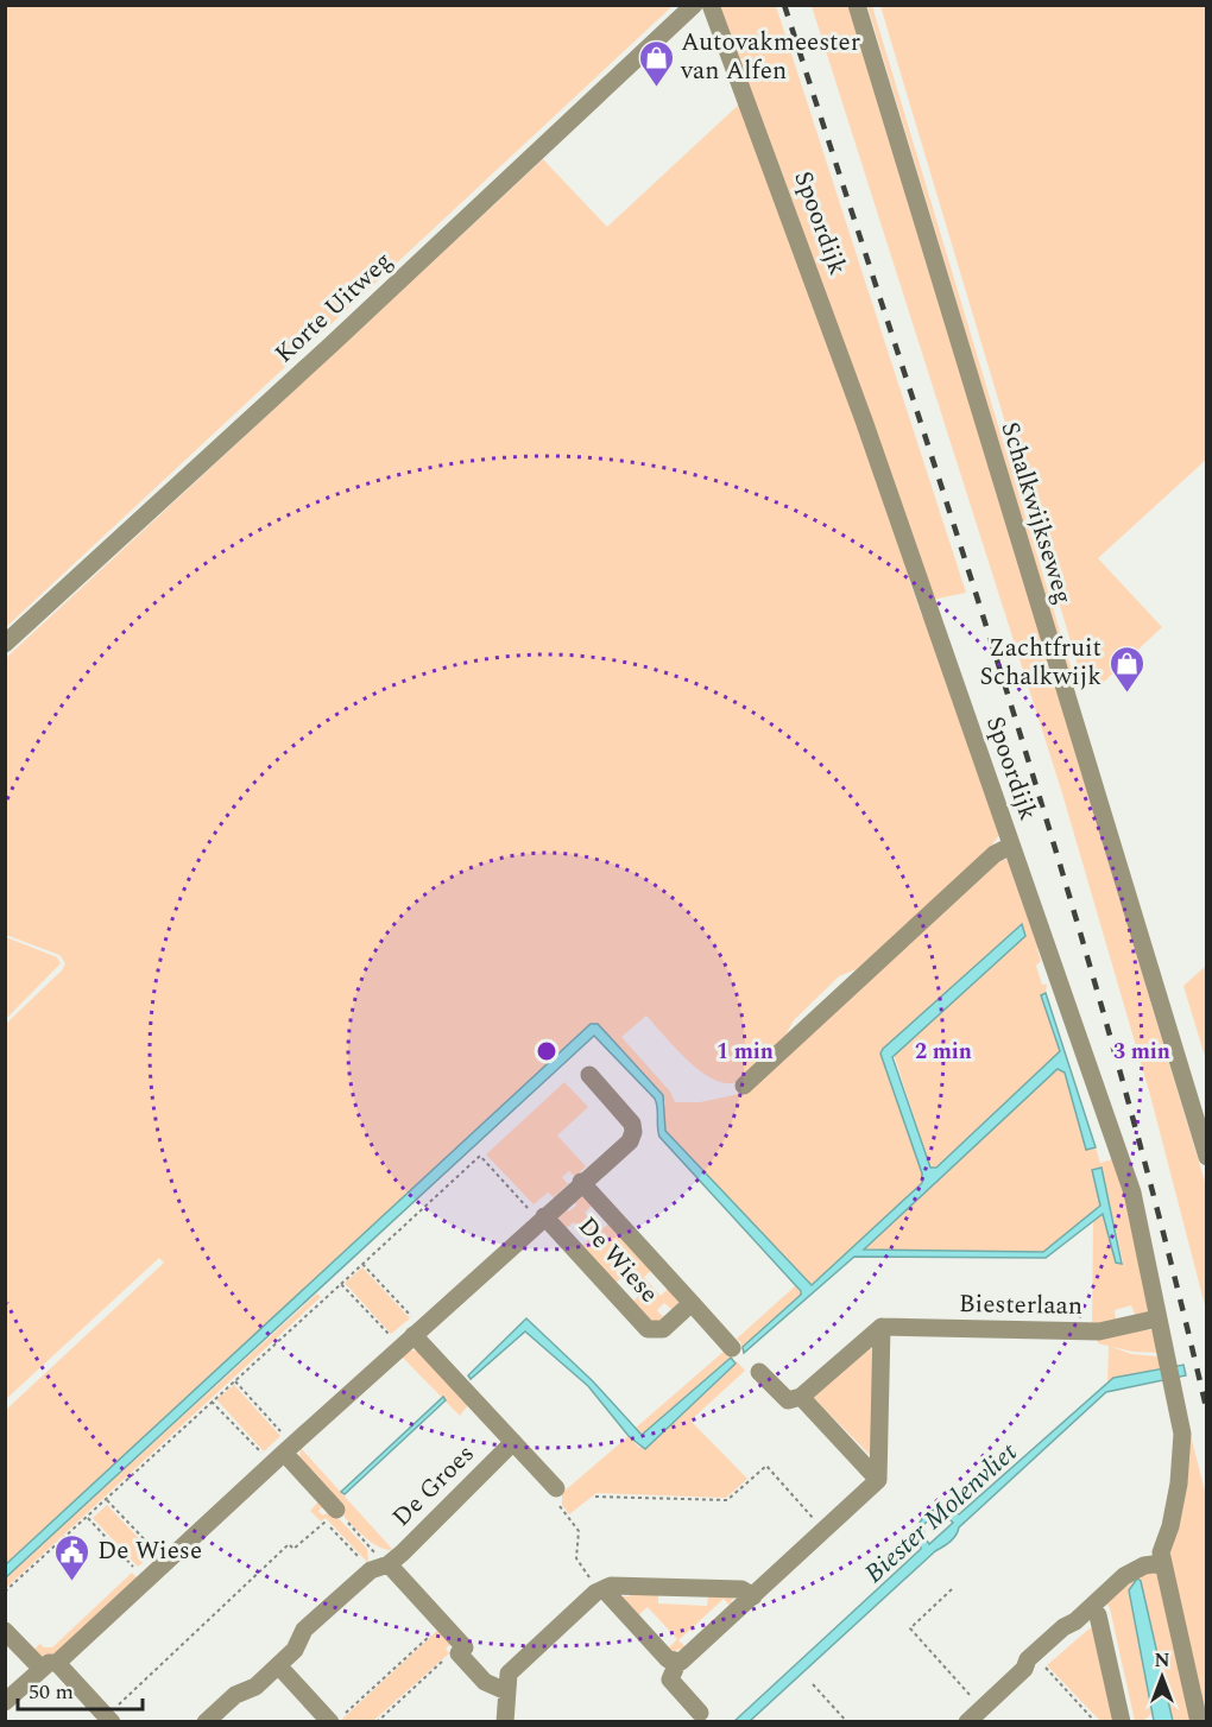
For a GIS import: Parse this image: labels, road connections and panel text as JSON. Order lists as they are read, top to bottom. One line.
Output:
{"streets":{"street":["Spoordijk","Korte Uitweg","Schalkwijkseweg","De Wiese","Biesterlaan","De Groes"]},"crossings":[["Spoordijk","Biesterlaan"],["De Wiese","De Groes"]],"water":["Biester Molenvliet"],"places":{"shop":["Autovakmeester van Alfen","Zachtfruit Schalkwijk"],"public building":["De Wiese"]},"scale_bar":"50 m","north":"top","rings":["1 min","2 min","3 min"]}
